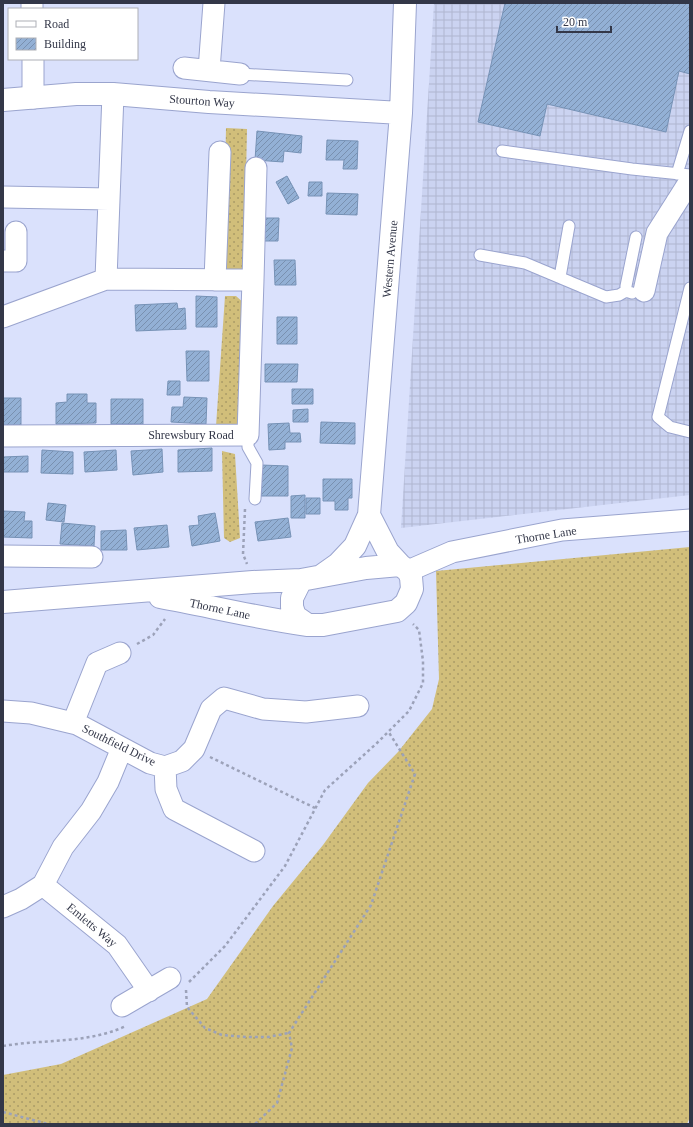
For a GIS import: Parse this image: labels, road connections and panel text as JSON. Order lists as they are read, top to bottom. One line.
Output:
{"streets":{"street":["Stourton Way","Western Avenue","Shrewsbury Road","Thorne Lane","Southfield Drive","Emletts Way"]},"crossings":[["Stourton Way","Western Avenue"],["Western Avenue","Thorne Lane"]],"legend":["Road","Building"],"scale_bar":"20 m"}
